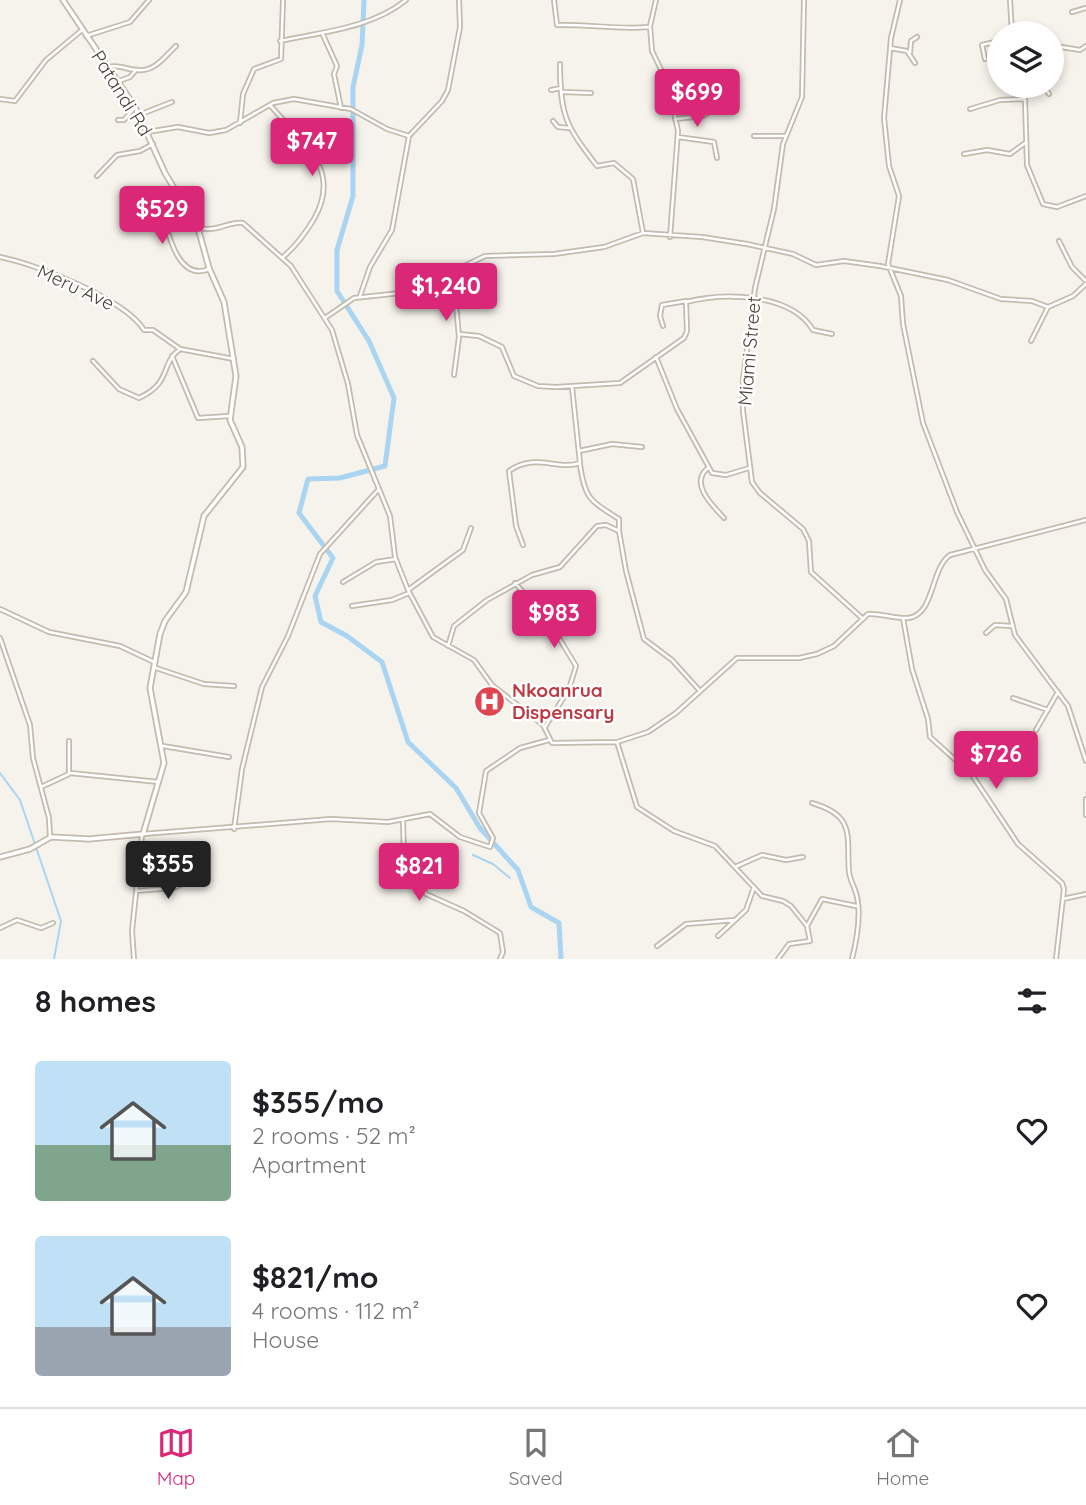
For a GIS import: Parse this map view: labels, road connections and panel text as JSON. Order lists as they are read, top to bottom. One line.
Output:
{"streets":{"street":["Patandi Rd","Meru Ave","Miami Street"]},"places":{"hospital":["Nkoanrua Dispensary"]},"page":{"price":["$699","$747","$529","$1,240","$983","$726","$355","$821"],"heading":"8 homes","list":[{"name":"$355/mo","note":"2 rooms · 52 m² · Apartment"},{"name":"$821/mo","note":"4 rooms · 112 m² · House"}],"tabs":["Map","Saved","Home"]}}
